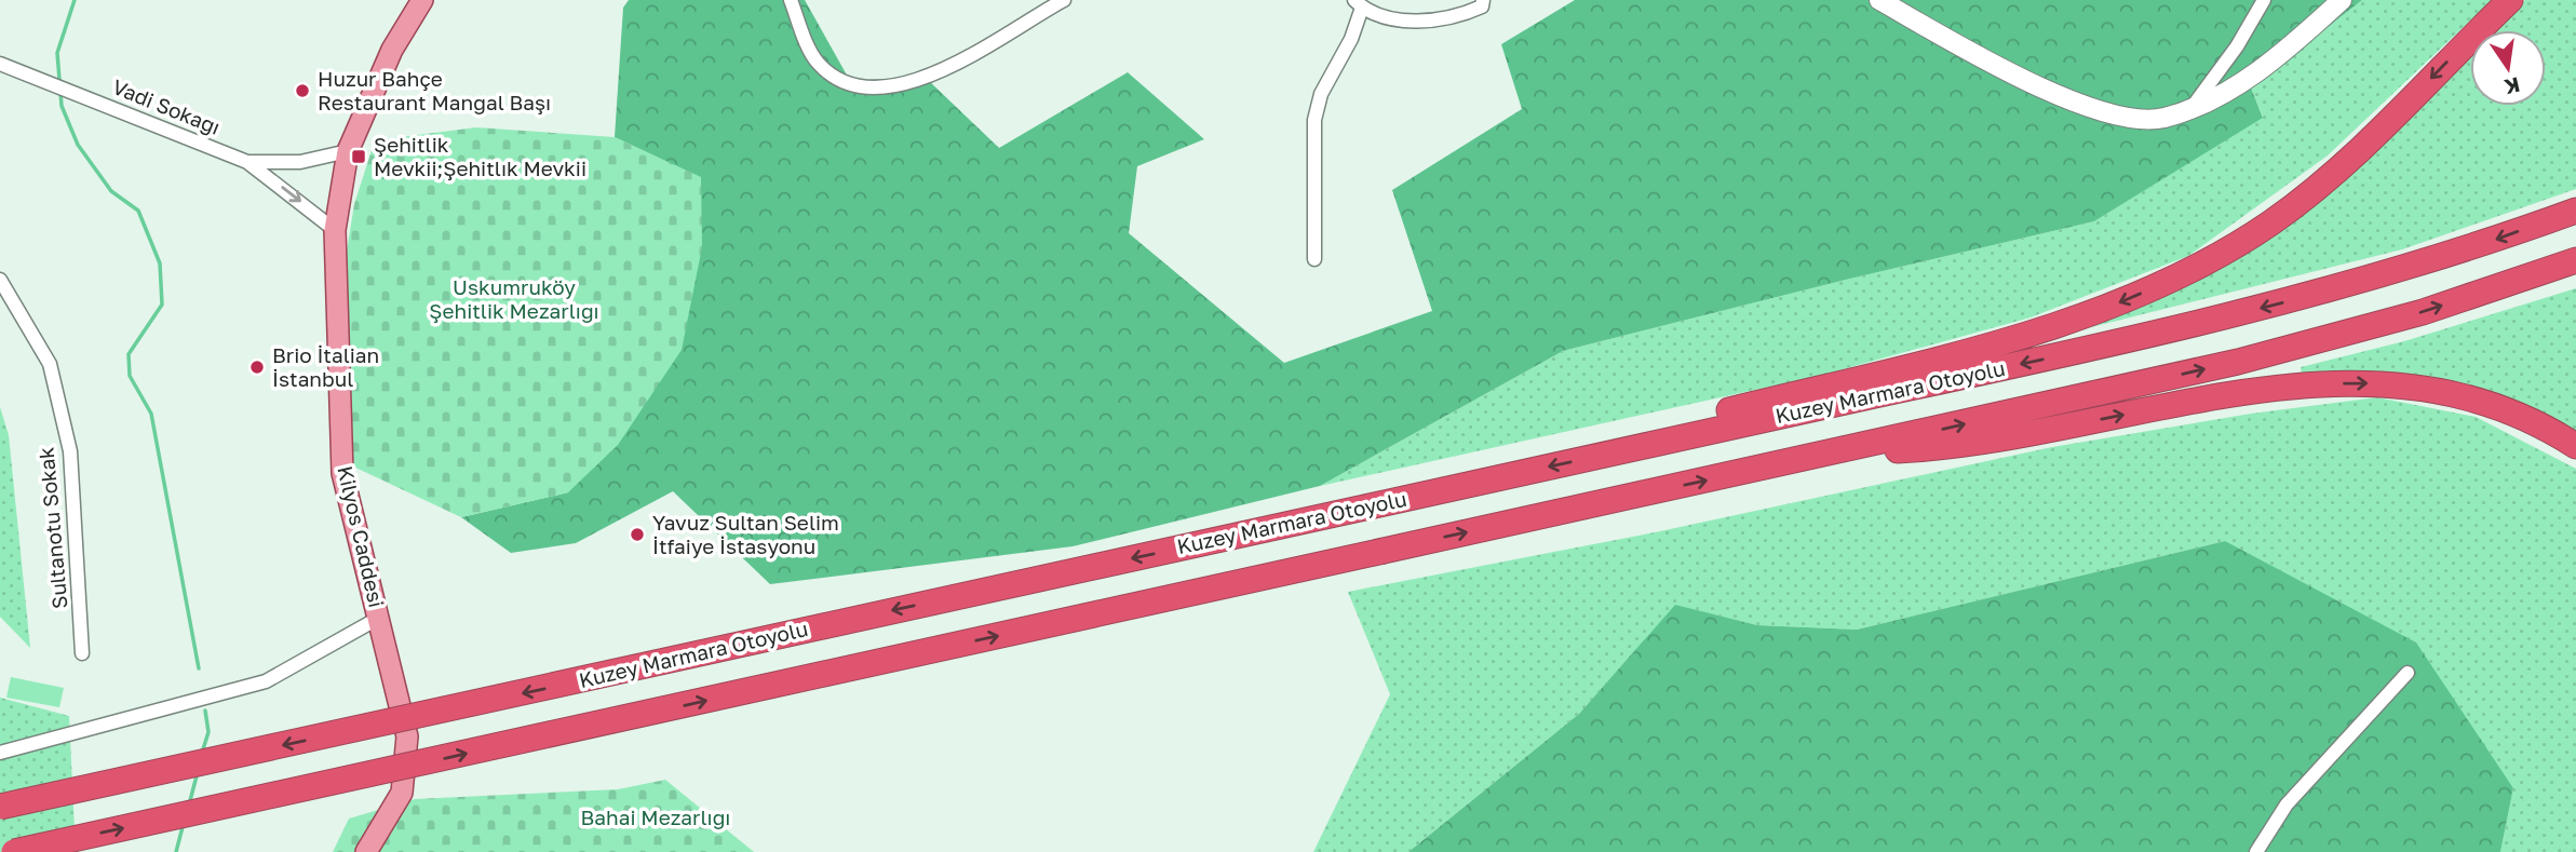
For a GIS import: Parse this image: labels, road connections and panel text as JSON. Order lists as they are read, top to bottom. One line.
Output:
{"streets":{"highway":["Kuzey Marmara Otoyolu"],"main road":["Kilyos Caddesi"],"street":["Vadi Sokağı","Sultanotu Sokak"]},"crossings":[["Vadi Sokağı","Kilyos Caddesi"]],"parks":["Uskumruköy Şehitlik Mezarlığı","Bahai Mezarlığı"],"places":{"other":["Huzur Bahçe Restaurant Mangal Başı","Brio İtalian İstanbul","Yavuz Sultan Selim İtfaiye İstasyonu"],"transit":["Şehitlik Mevkii;Şehitlık Mevkii"]},"north":"bottom"}
